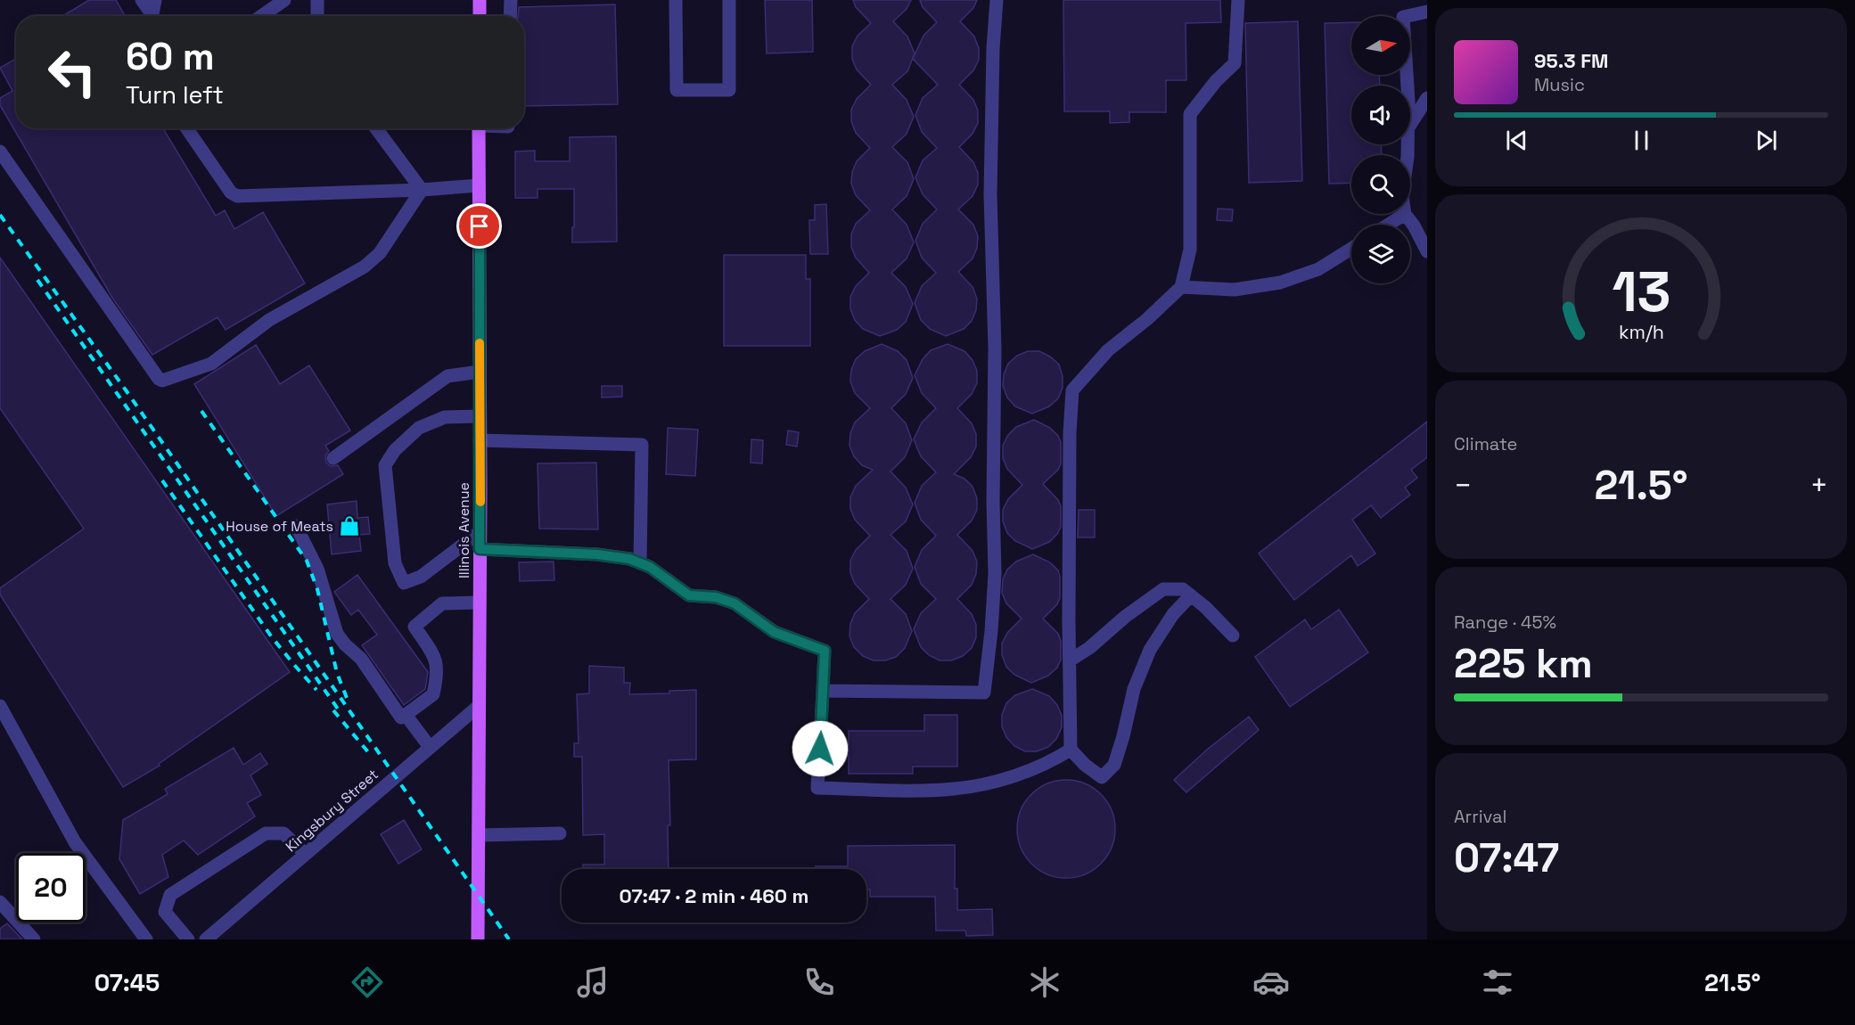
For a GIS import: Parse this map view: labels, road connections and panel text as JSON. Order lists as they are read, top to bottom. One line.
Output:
{"streets":{"main road":["Illinois Avenue"],"street":["Kingsbury Street"]},"crossings":[["Illinois Avenue","Kingsbury Street"]],"places":{"shop":["House of Meats"]},"north":"right","page":{"turn":["60 m","Turn left"],"song":["95.3 FM","Music"],"tile":["Climate",["Range · 45%","225 km"],["Arrival","07:47"]],"heat":["−","21.5°","+"],"limit":"20","trip":"07:47 · 2 min · 460 m","tabs":["07:45","21.5°"],"gauge":["13","km/h"]}}
